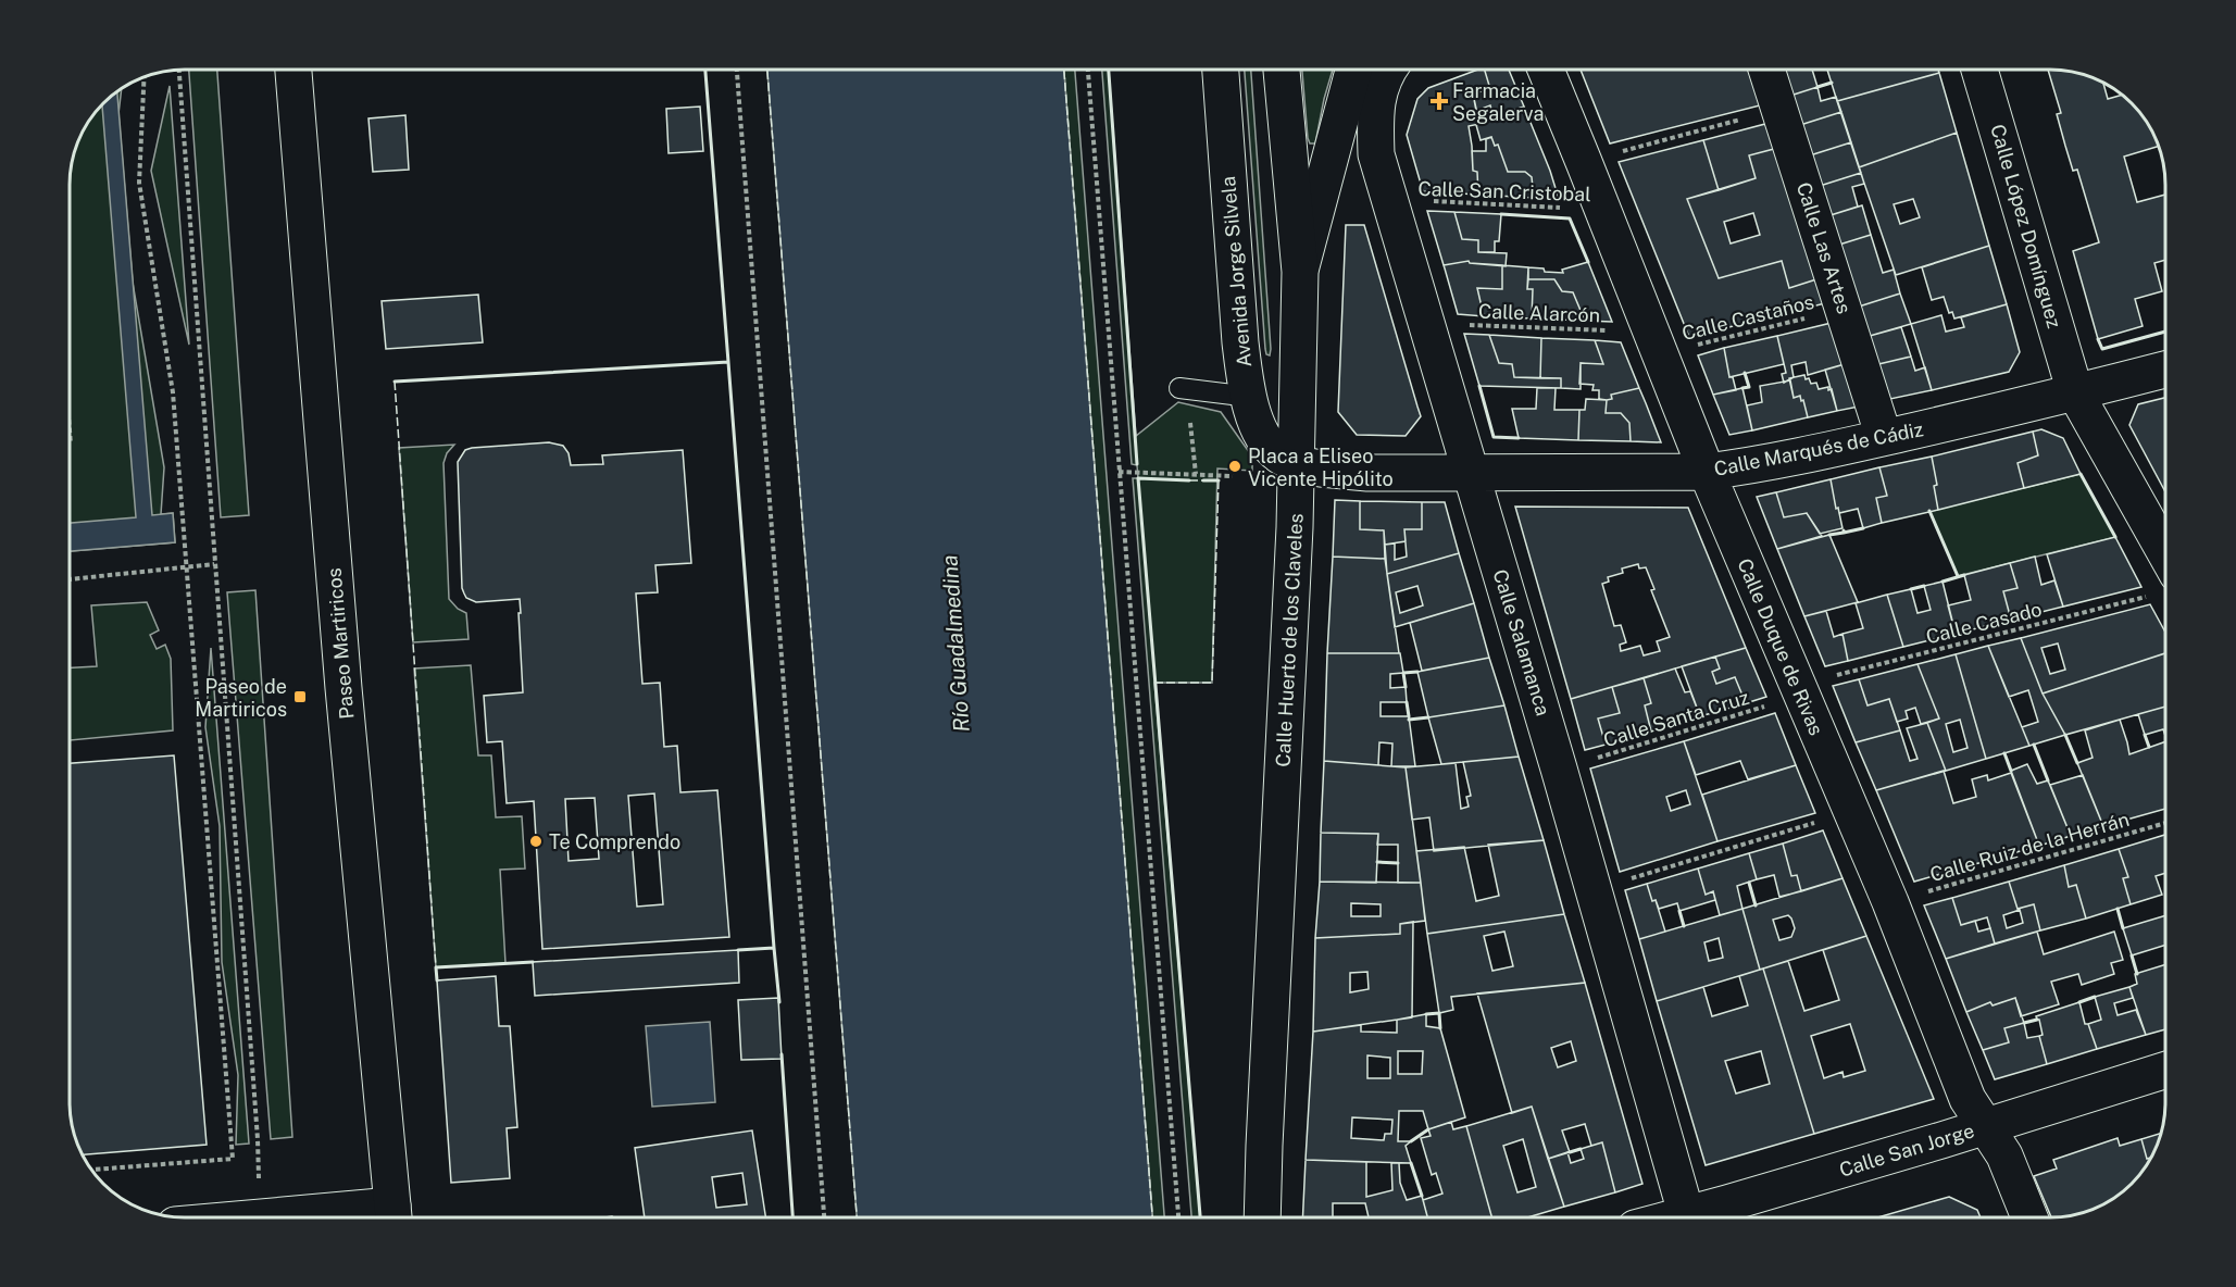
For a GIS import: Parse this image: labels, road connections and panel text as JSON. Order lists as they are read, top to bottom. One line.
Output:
{"streets":{"street":["Calle López Domínguez","Calle Las Artes","Avenida Jorge Silvela","Calle Marqués de Cádiz","Calle Huerto de los Claveles","Calle Salamanca","Paseo Martiricos","Calle Duque de Rivas","Calle San Jorge"],"path":["Calle San Cristobal","Calle Alarcón","Calle Castaños","Calle Casado","Calle Santa Cruz","Calle Ruiz de la Herrán"]},"crossings":[["Calle San Cristobal","Calle Duque de Rivas"],["Calle López Domínguez","Calle Marqués de Cádiz"],["Calle Las Artes","Calle Castaños"],["Calle Las Artes","Calle Marqués de Cádiz"],["Avenida Jorge Silvela","Calle Marqués de Cádiz"],["Avenida Jorge Silvela","Calle Huerto de los Claveles"],["Calle Alarcón","Calle Castaños"],["Calle Alarcón","Calle Salamanca"],["Calle Alarcón","Calle Duque de Rivas"],["Calle Castaños","Calle Duque de Rivas"],["Calle Marqués de Cádiz","Calle Huerto de los Claveles"],["Calle Marqués de Cádiz","Calle Salamanca"],["Calle Marqués de Cádiz","Calle Duque de Rivas"],["Calle Casado","Calle Duque de Rivas"],["Calle Casado","Calle Santa Cruz"],["Calle Salamanca","Calle Santa Cruz"],["Calle Duque de Rivas","Calle Santa Cruz"],["Calle Duque de Rivas","Calle Ruiz de la Herrán"],["Calle Duque de Rivas","Calle San Jorge"]],"water":["Río Guadalmedina"],"places":{"health":["Farmacia Segalerva"],"other":["Placa a Eliseo Vicente Hipólito","Te Comprendo"],"transit":["Paseo de Martiricos"]}}
